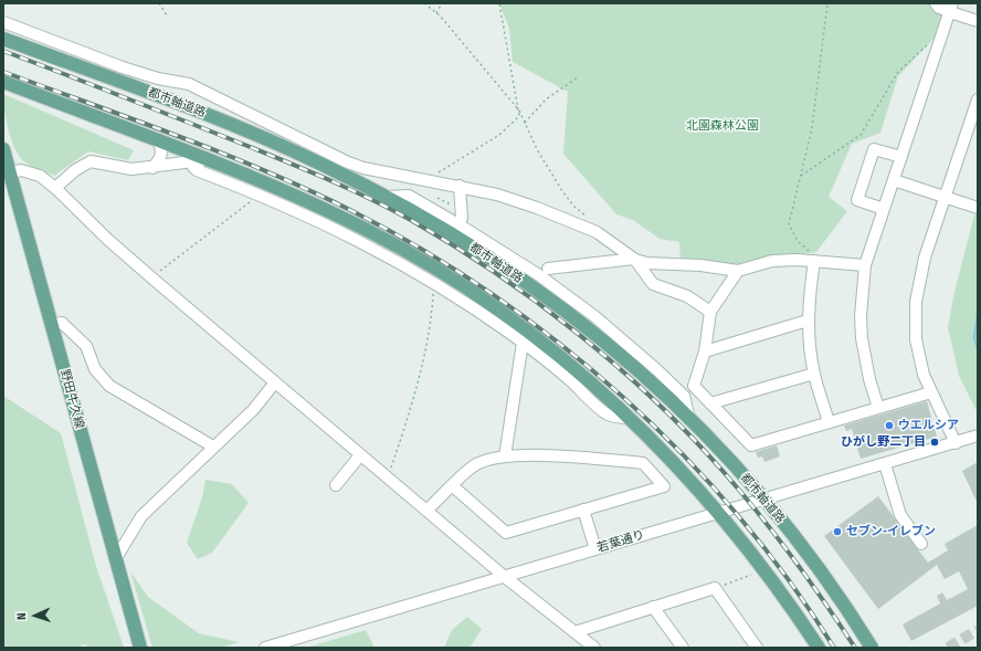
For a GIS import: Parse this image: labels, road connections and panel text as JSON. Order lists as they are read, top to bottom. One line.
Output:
{"streets":{"main road":["都市軸道路","野田牛久線"],"street":["若葉通り"]},"crossings":[["都市軸道路","若葉通り"]],"parks":["北園森林公園"],"places":["ウエルシア","ひがし野二丁目","セブン-イレブン"],"north":"left"}
